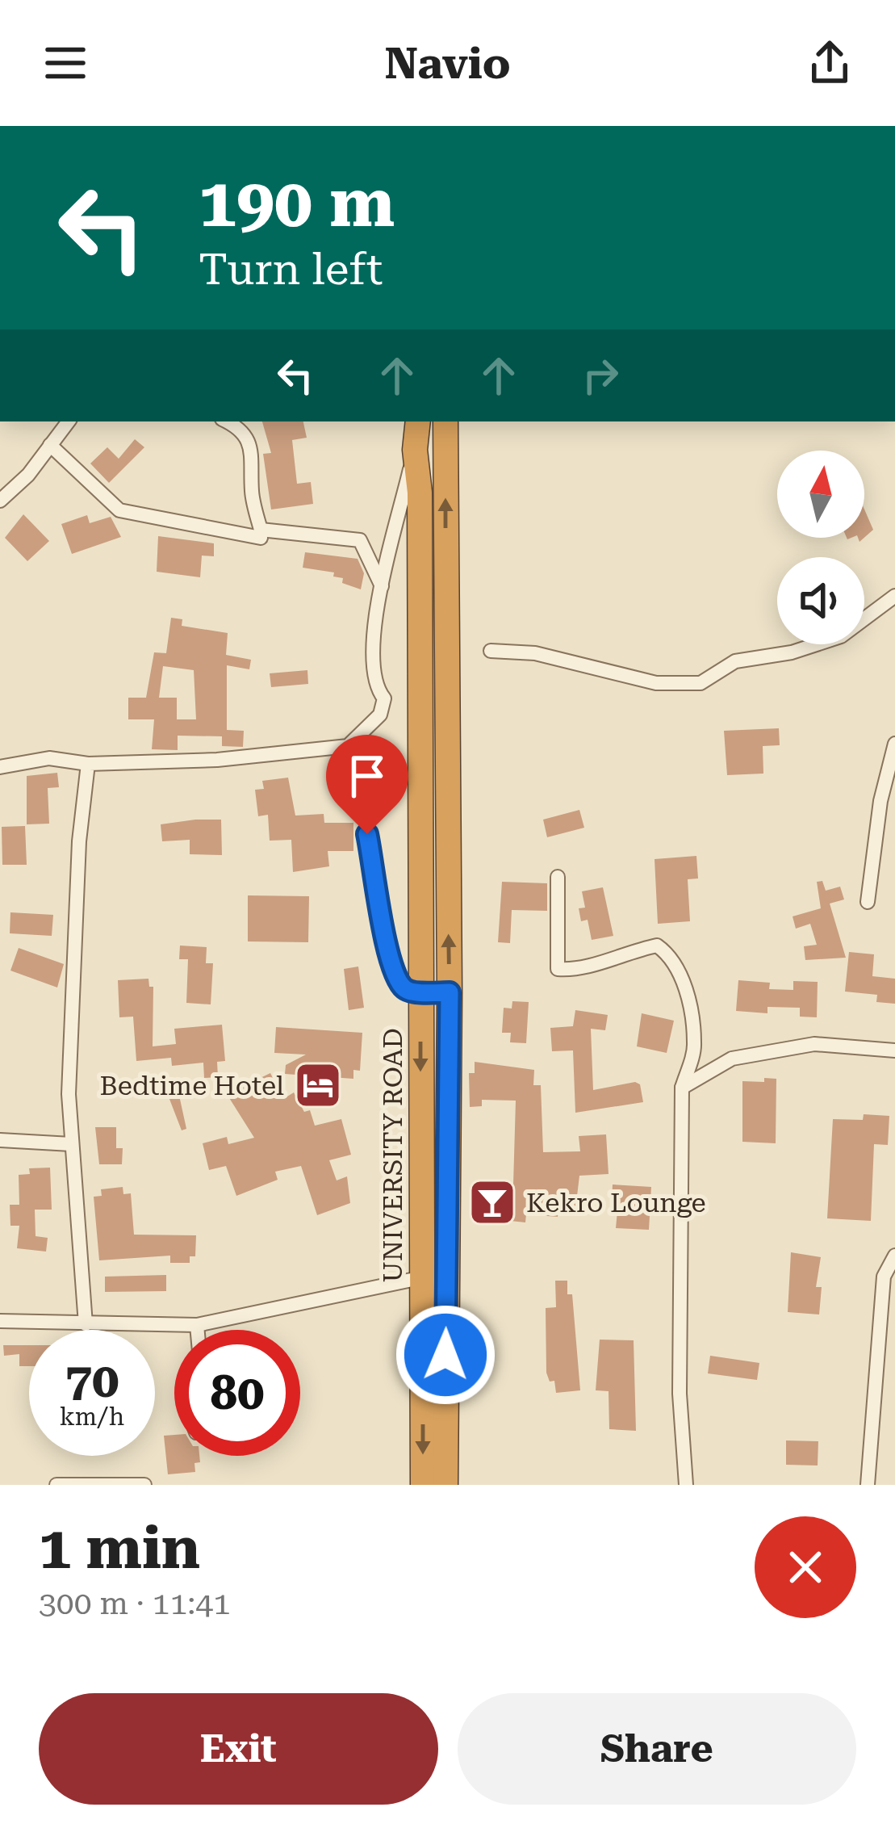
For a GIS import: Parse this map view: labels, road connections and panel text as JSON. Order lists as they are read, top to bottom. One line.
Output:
{"streets":{"highway":["UNIVERSITY ROAD"]},"places":{"hotel":["Bedtime Hotel"],"bar":["Kekro Lounge"]},"north":"top","page":{"header":"Navio","turn":["190 m","Turn left"],"speed":"70 km/h","limit":"80","heading":["1 min","300 m · 11:41"],"buttons":["Exit","Share"]}}
